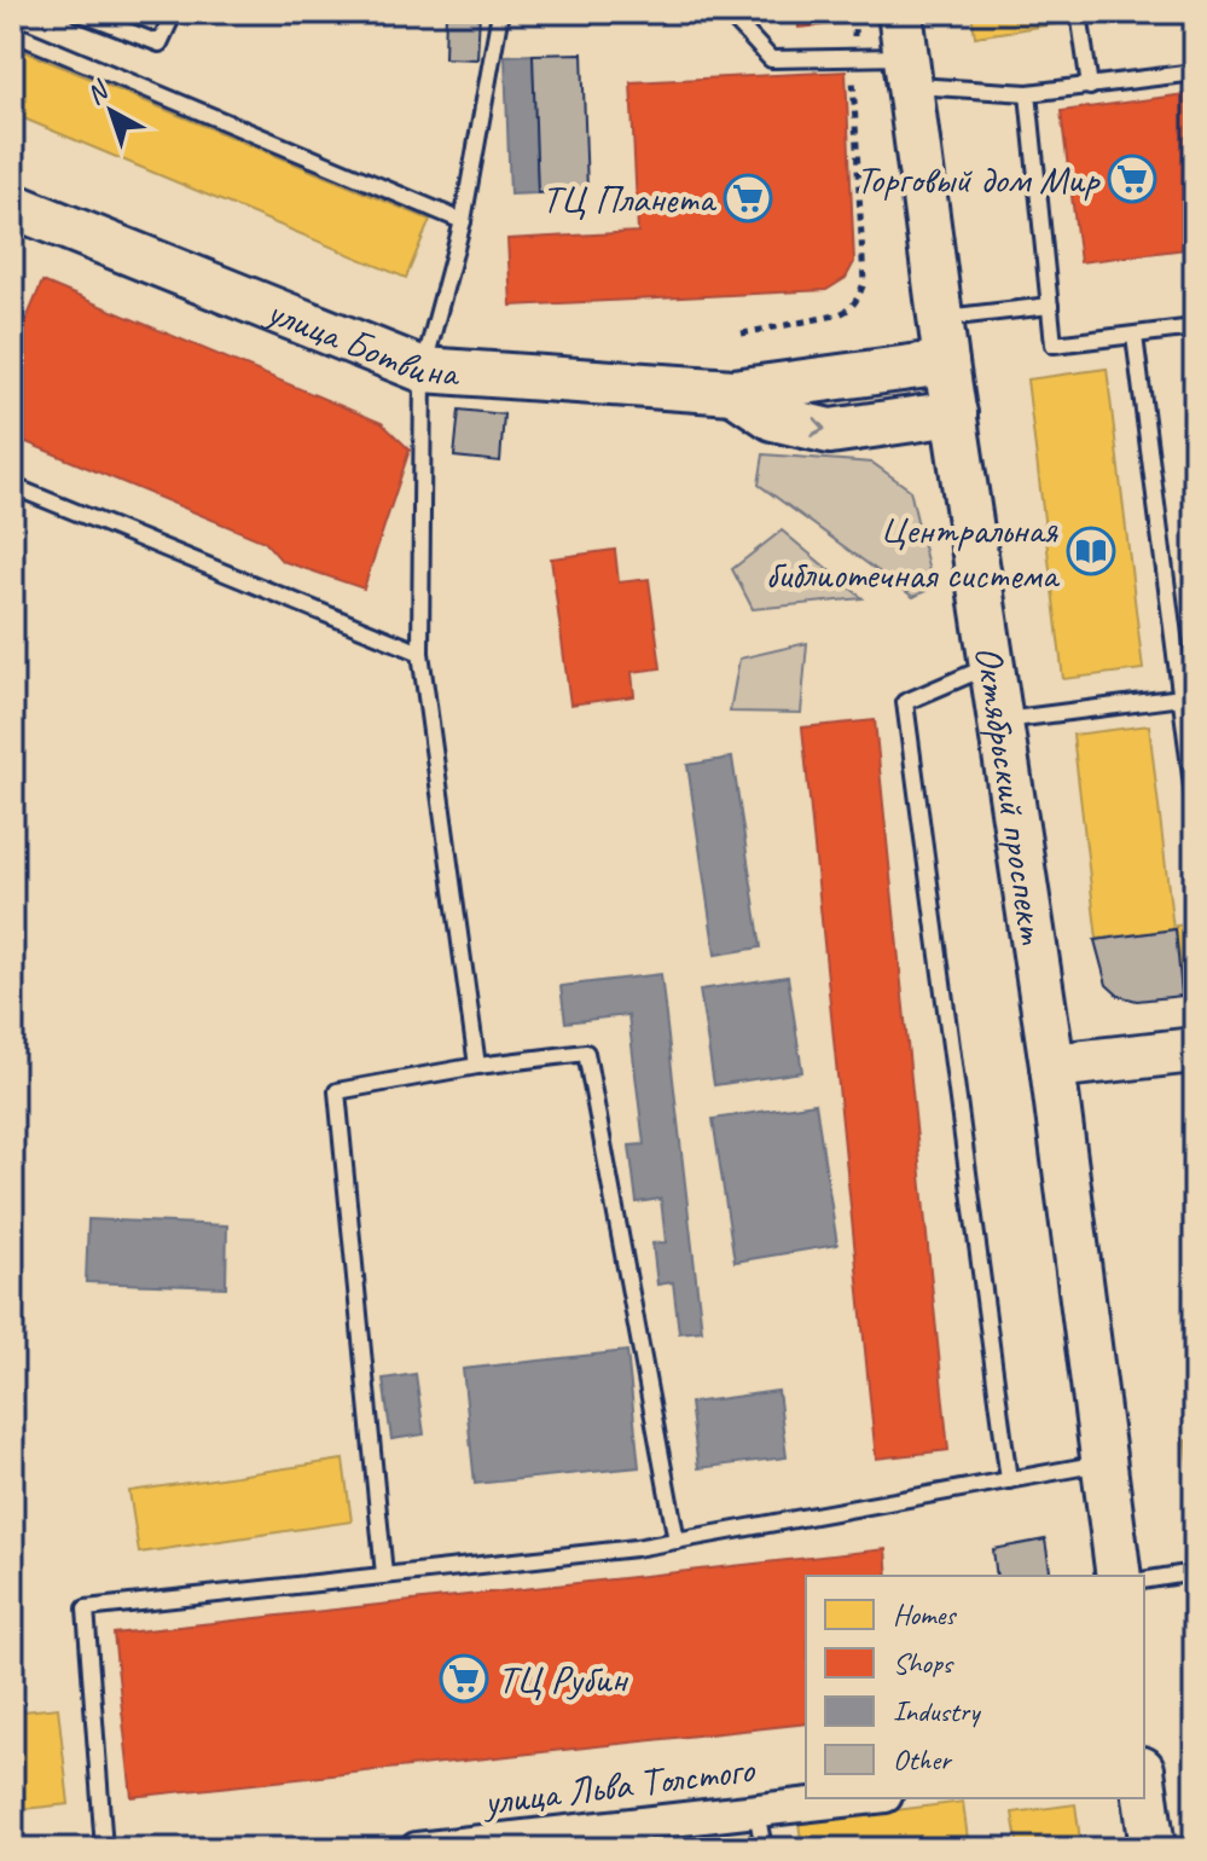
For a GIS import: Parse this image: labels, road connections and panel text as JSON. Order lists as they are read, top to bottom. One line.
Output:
{"streets":{"main road":["улица Ботвина","Октябрьский проспект"],"street":["улица Льва Толстого"]},"crossings":[["улица Ботвина","Октябрьский проспект"]],"places":{"supermarket":["Торговый дом Мир","ТЦ Планета","ТЦ Рубин"],"library":["Центральная библиотечная система"]},"legend":["Homes","Shops","Industry","Other"],"north":"top left"}
